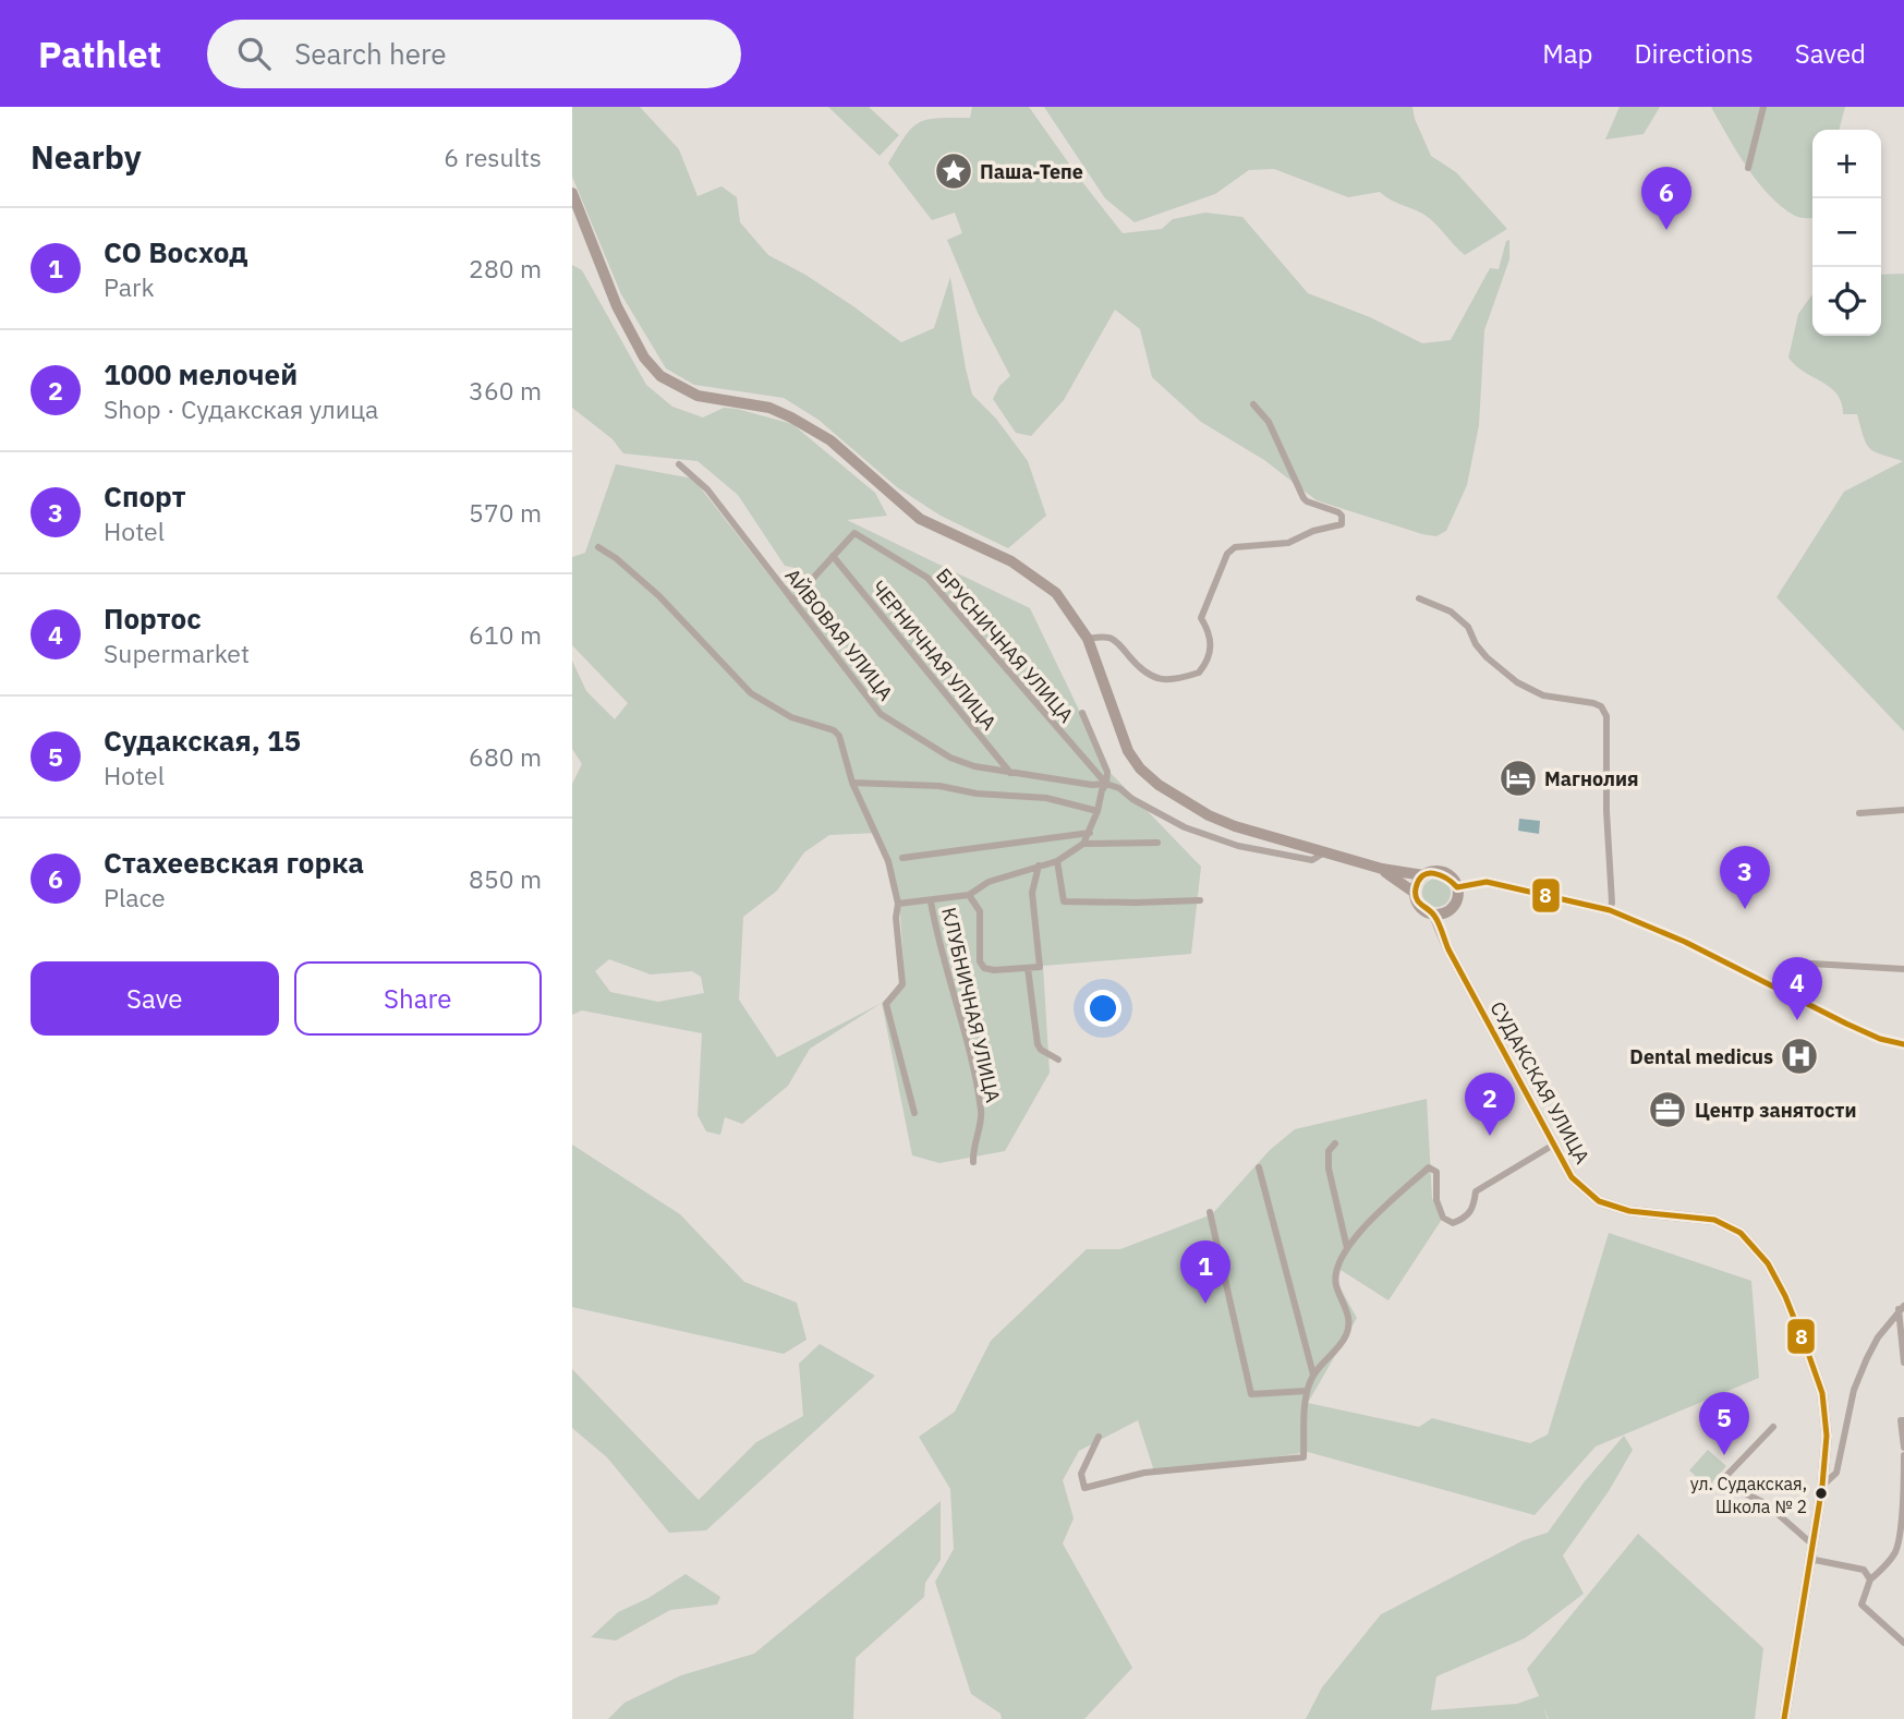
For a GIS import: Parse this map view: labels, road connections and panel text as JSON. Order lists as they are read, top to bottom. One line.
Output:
{"streets":{"main road":["СУДАКСКАЯ УЛИЦА"],"street":["АЙВОВАЯ УЛИЦА","БРУСНИЧНАЯ УЛИЦА","ЧЕРНИЧНАЯ УЛИЦА","КЛУБНИЧНАЯ УЛИЦА"]},"crossings":[["АЙВОВАЯ УЛИЦА","БРУСНИЧНАЯ УЛИЦА"],["АЙВОВАЯ УЛИЦА","ЧЕРНИЧНАЯ УЛИЦА"],["БРУСНИЧНАЯ УЛИЦА","ЧЕРНИЧНАЯ УЛИЦА"]],"places":{"place":["Паша-Тепе"],"hotel":["Магнолия"],"hospital":["Dental medicus"],"office":["Центр занятости"],"other":["ул. Судакская, Школа № 2"]},"lines":["transit line 8"],"page":{"header":"Pathlet","search":"Search here","nav":["Map","Directions","Saved"],"heading":["Nearby","6 results"],"map_buttons":["+","−"],"pins":["6","3","4","2","1","5"],"list":[{"mark":"1","name":"СО Восход","note":"Park","value":"280 m"},{"mark":"2","name":"1000 мелочей","note":"Shop · Судакская улица","value":"360 m"},{"mark":"3","name":"Спорт","note":"Hotel","value":"570 m"},{"mark":"4","name":"Портос","note":"Supermarket","value":"610 m"},{"mark":"5","name":"Судакская, 15","note":"Hotel","value":"680 m"},{"mark":"6","name":"Стахеевская горка","note":"Place","value":"850 m"}],"buttons":["Save","Share"]}}
